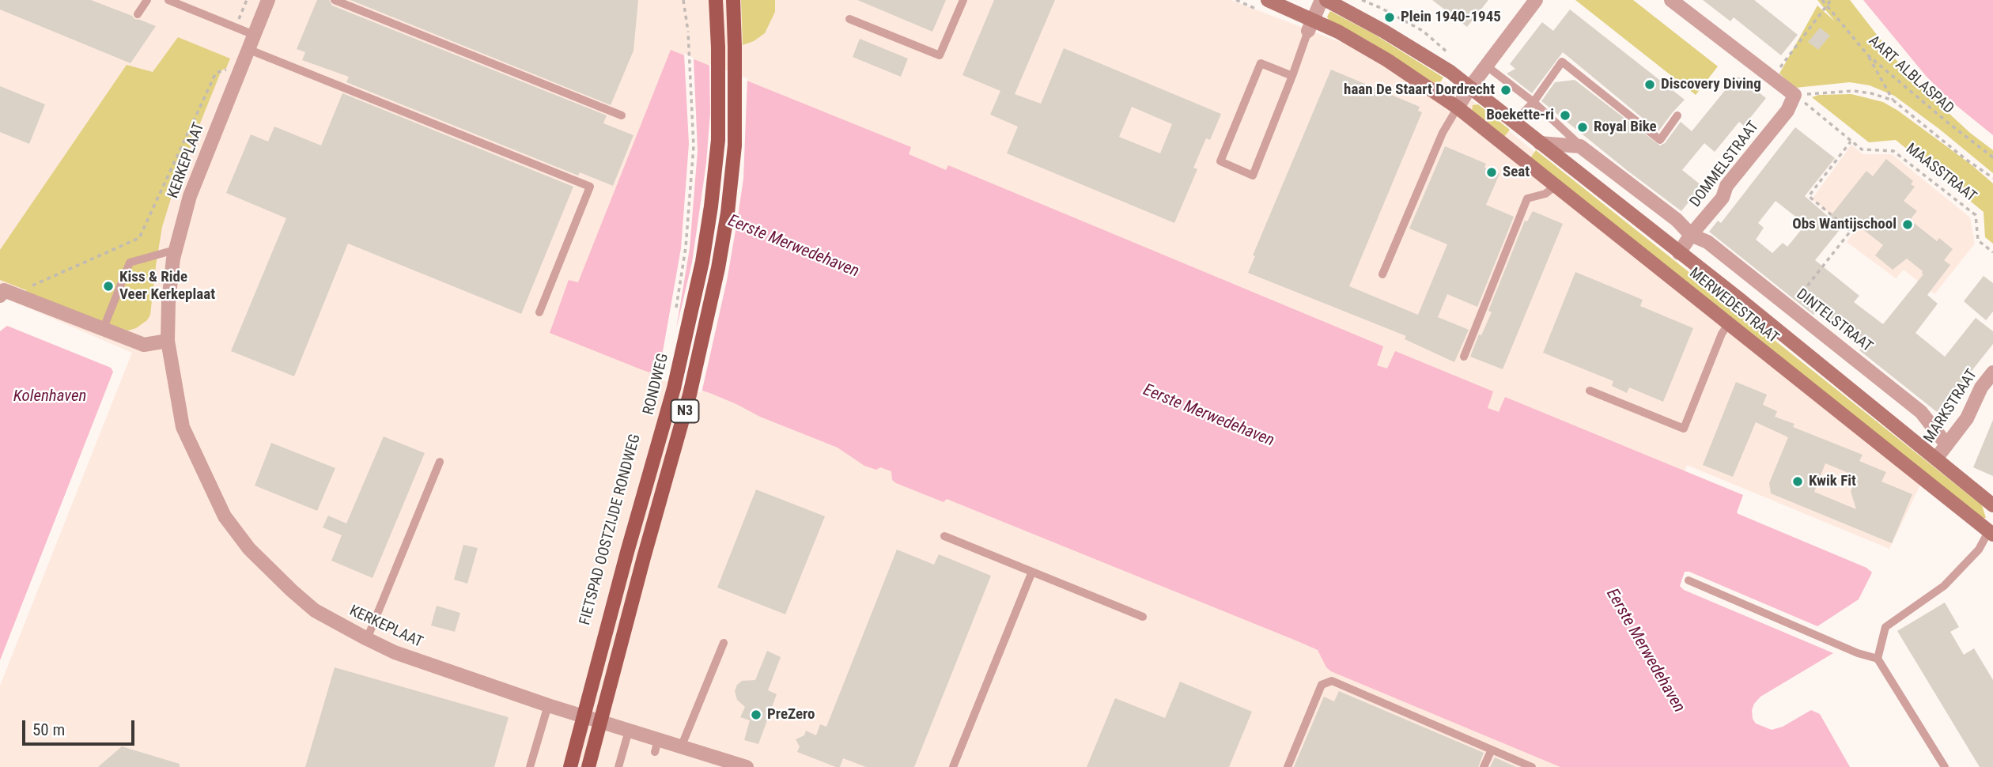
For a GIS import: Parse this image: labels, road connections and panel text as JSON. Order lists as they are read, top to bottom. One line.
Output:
{"streets":{"main road":["MERWEDESTRAAT","RONDWEG","N3"],"street":["KERKEPLAAT","DOMMELSTRAAT","DINTELSTRAAT","MARKSTRAAT"],"path":["AART ALBLASPAD","MAASSTRAAT"]},"crossings":[["DOMMELSTRAAT","MAASSTRAAT"],["DOMMELSTRAAT","MERWEDESTRAAT"],["DOMMELSTRAAT","DINTELSTRAAT"],["MERWEDESTRAAT","MARKSTRAAT"],["DINTELSTRAAT","MARKSTRAAT"]],"water":["Eerste Merwedehaven","Kolenhaven"],"places":["Plein 1940-1945","Discovery Diving","haan De Staart Dordrecht","Boekette-ri","Royal Bike","Seat","Obs Wantijschool","Kiss & Ride Veer Kerkeplaat","Kwik Fit","PreZero"],"scale_bar":"50 m"}
